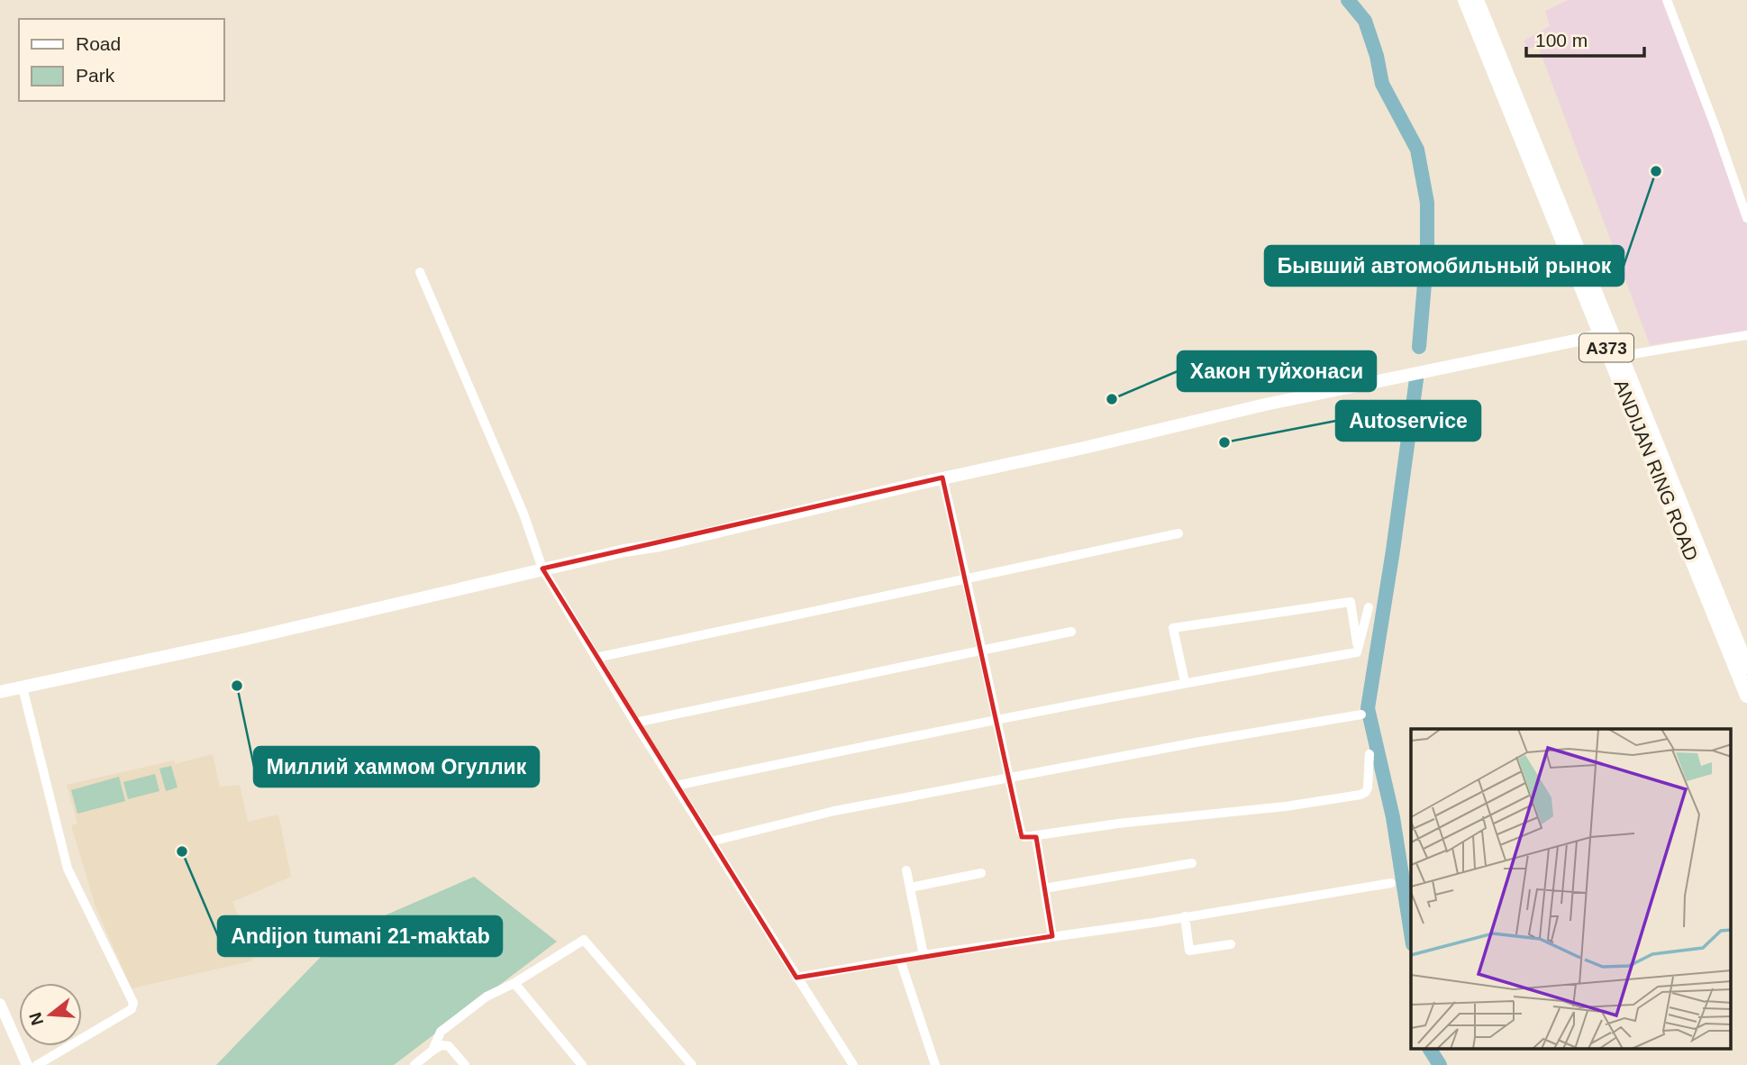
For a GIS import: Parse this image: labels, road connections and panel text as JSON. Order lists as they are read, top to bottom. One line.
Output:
{"streets":{"highway":["A373","ANDIJAN RING ROAD"]},"places":["Бывший автомобильный рынок","Хакон туйхонаси","Autoservice","Миллий хаммом Огуллик","Andijon tumani 21-maktab"],"legend":["Road","Park"],"scale_bar":"100 m","north":"left"}
